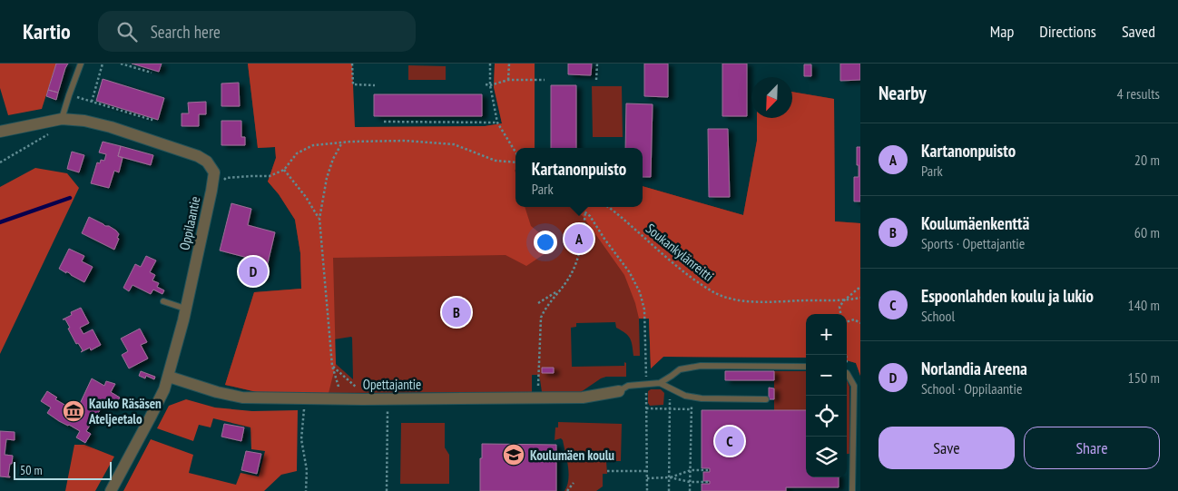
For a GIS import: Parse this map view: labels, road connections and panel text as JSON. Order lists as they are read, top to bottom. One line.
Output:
{"streets":{"street":["Oppilaantie","Opettajantie"],"path":["Soukankylänreitti"]},"crossings":[["Oppilaantie","Opettajantie"]],"places":{"museum":["Kauko Räsäsen Ateljeetalo"],"school or university":["Koulumäen koulu"]},"scale_bar":"50 m","north":"bottom left","page":{"header":"Kartio","search":"Search here","nav":["Map","Directions","Saved"],"heading":["Nearby","4 results"],"list":[{"mark":"A","name":"Kartanonpuisto","note":"Park","value":"20 m"},{"mark":"B","name":"Koulumäenkenttä","note":"Sports · Opettajantie","value":"60 m"},{"mark":"C","name":"Espoonlahden koulu ja lukio","note":"School","value":"140 m"},{"mark":"D","name":"Norlandia Areena","note":"School · Oppilaantie","value":"150 m"}],"popup":["Kartanonpuisto","Park"],"pins":["A","D","B","C"],"map_buttons":["+","−"],"buttons":["Save","Share"],"scale":"50 m"}}
